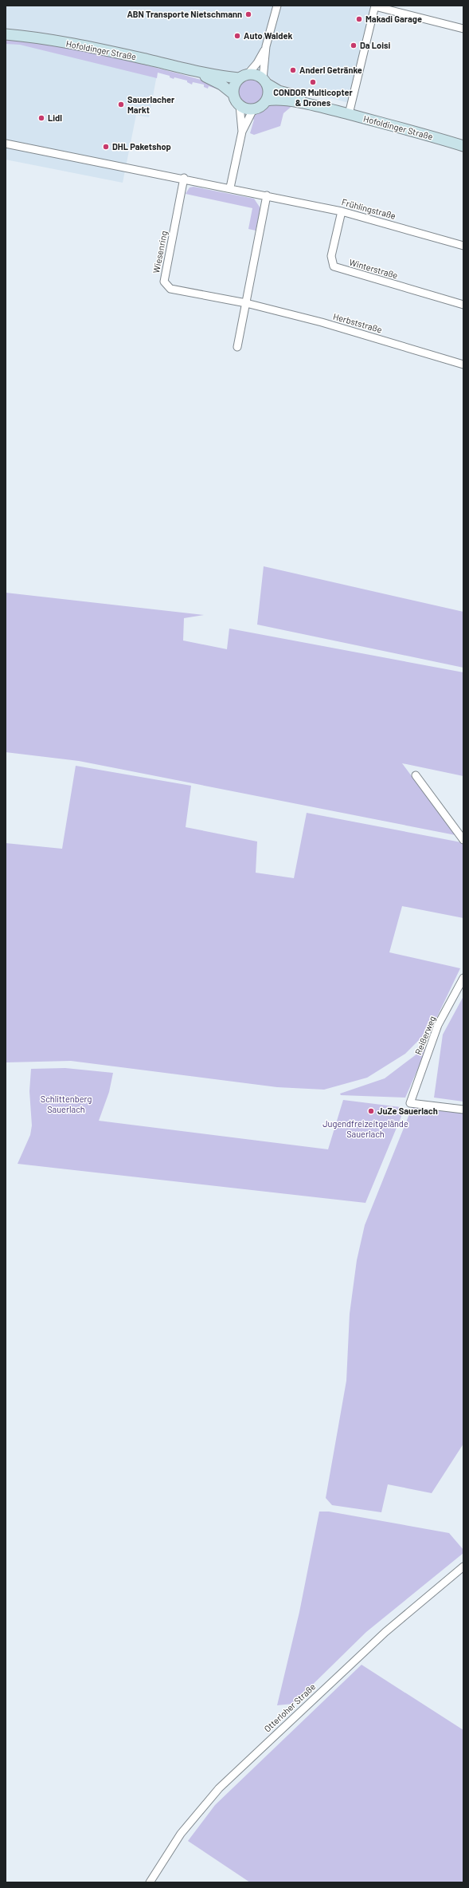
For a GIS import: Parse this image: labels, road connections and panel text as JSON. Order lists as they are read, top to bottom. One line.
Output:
{"streets":{"main road":["Hofoldinger Straße"],"street":["Frühlingstraße","Wiesenring","Winterstraße","Herbststraße","Reißerweg","Otterloher Straße"]},"crossings":[["Frühlingstraße","Winterstraße"],["Wiesenring","Herbststraße"]],"parks":["Schlittenberg Sauerlach","Jugendfreizeitgelände Sauerlach"],"places":["ABN Transporte Nietschmann","Makadi Garage","Auto Waldek","Da Loisi","Anderl Getränke","CONDOR Multicopter & Drones","Sauerlacher Markt","Lidl","DHL Paketshop","JuZe Sauerlach"]}
